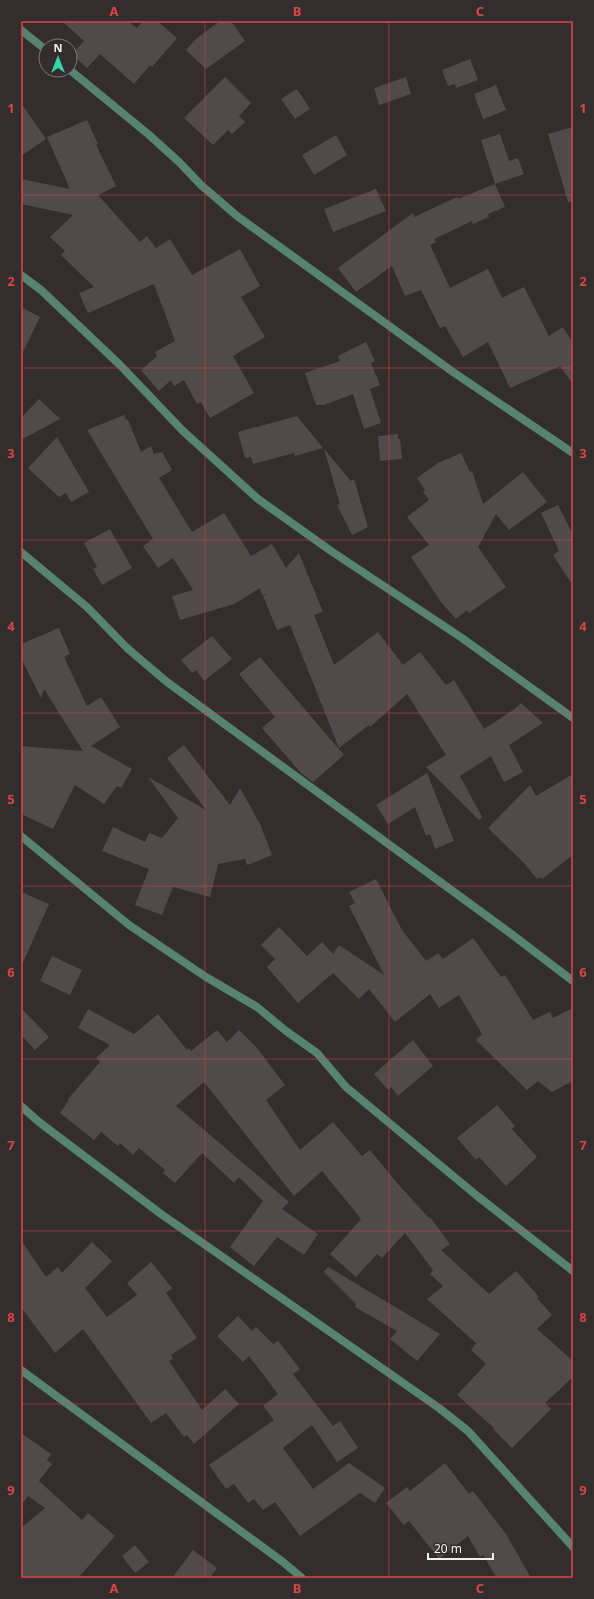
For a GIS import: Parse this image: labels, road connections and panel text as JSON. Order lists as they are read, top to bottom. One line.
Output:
{"scale_bar":"20 m","north":"top","grid":{"columns":["A","B","C"],"rows":["1","2","3","4","5","6","7","8","9"]}}
